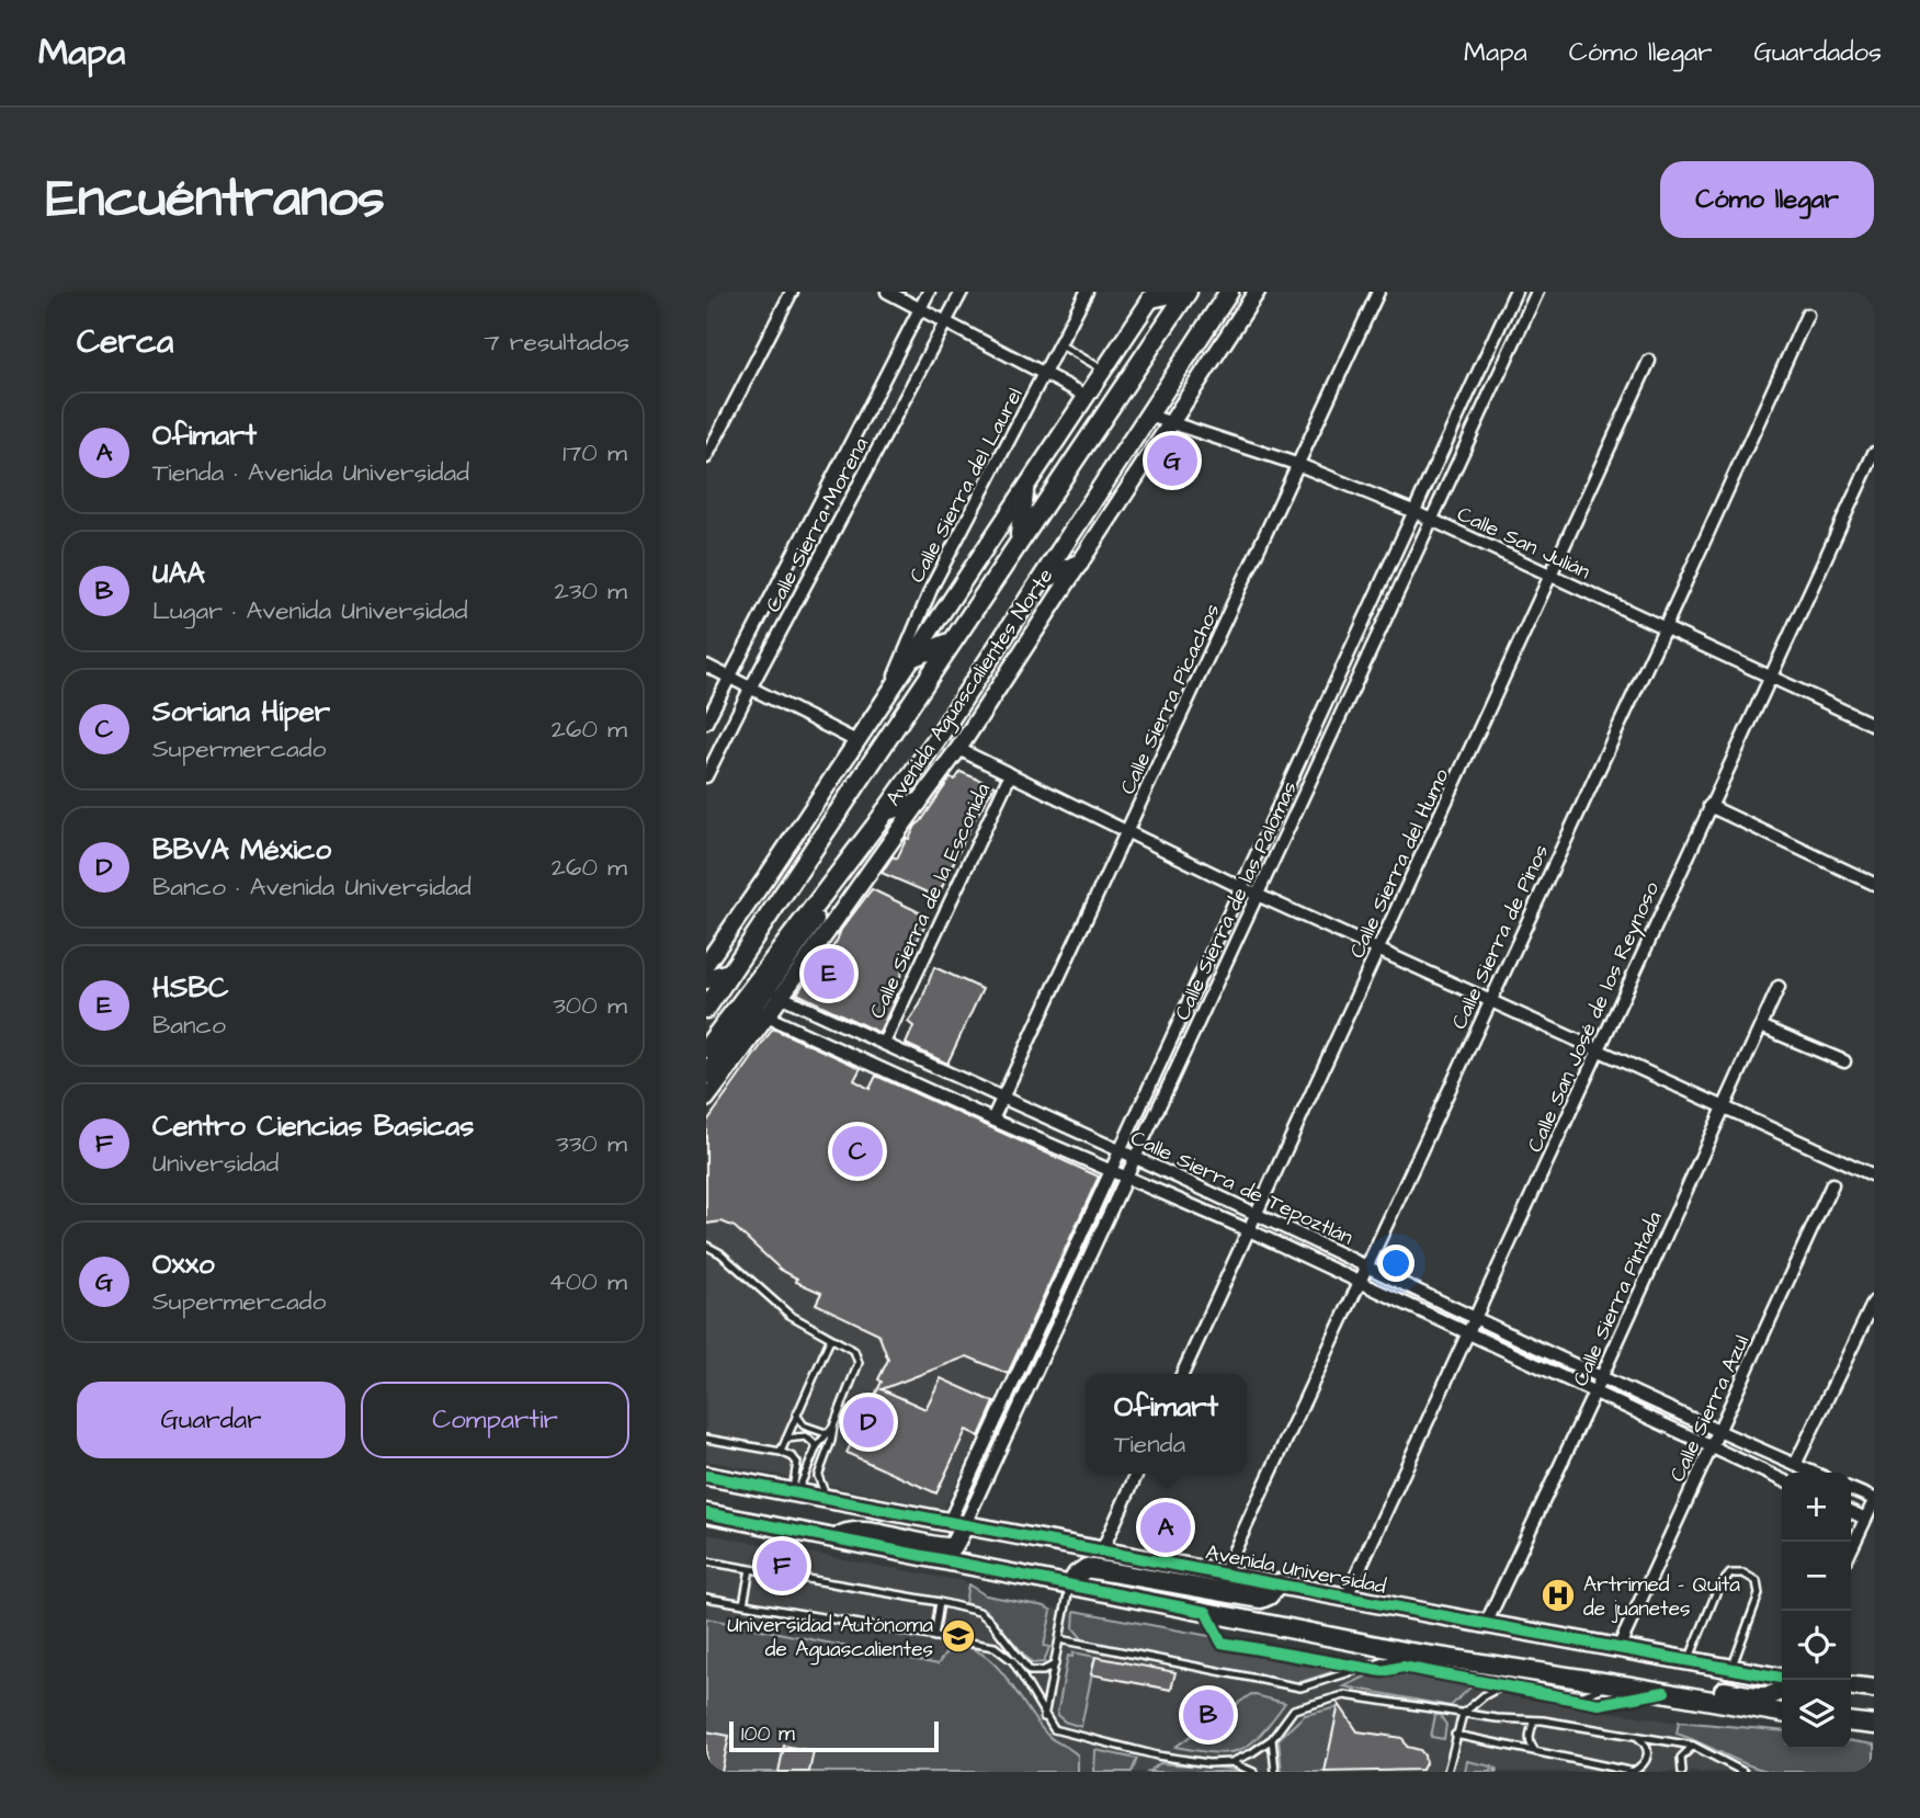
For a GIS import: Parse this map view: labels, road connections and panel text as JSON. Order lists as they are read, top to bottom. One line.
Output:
{"streets":{"main road":["Avenida Aguascalientes Norte","Avenida Universidad"],"street":["Calle Sierra del Laurel","Calle Sierra Morena","Calle San Julián","Calle Sierra Picachos","Calle Sierra del Humo","Calle Sierra de la Esconida","Calle Sierra de las Palomas","Calle Sierra de Pinos","Calle San José de los Reynoso","Calle Sierra de Tepoztlán","Calle Sierra Pintada","Calle Sierra Azul"]},"crossings":[["Calle San Julián","Avenida Aguascalientes Norte"],["Calle San Julián","Calle Sierra Picachos"],["Calle San Julián","Calle Sierra del Humo"],["Calle San Julián","Calle Sierra de las Palomas"],["Calle San Julián","Calle Sierra de Pinos"],["Calle San Julián","Calle San José de los Reynoso"],["Avenida Aguascalientes Norte","Calle Sierra de Tepoztlán"],["Calle Sierra Picachos","Calle Sierra de Tepoztlán"],["Calle Sierra del Humo","Calle Sierra de Tepoztlán"],["Calle Sierra de la Esconida","Calle Sierra de Tepoztlán"],["Calle Sierra de las Palomas","Calle Sierra de Tepoztlán"],["Calle Sierra de las Palomas","Avenida Universidad"],["Calle Sierra de Pinos","Calle Sierra de Tepoztlán"],["Calle Sierra de Pinos","Avenida Universidad"],["Calle San José de los Reynoso","Calle Sierra de Tepoztlán"],["Calle San José de los Reynoso","Avenida Universidad"],["Calle Sierra de Tepoztlán","Calle Sierra Pintada"],["Calle Sierra de Tepoztlán","Calle Sierra Azul"],["Calle Sierra Pintada","Avenida Universidad"],["Calle Sierra Azul","Avenida Universidad"]],"places":{"hospital":["Artrimed - Quita de juanetes"],"school or university":["Universidad Autónoma de Aguascalientes"]},"scale_bar":"100 m","page":{"header":"Mapa","nav":["Mapa","Cómo llegar","Guardados"],"buttons":["Cómo llegar",["Guardar","Compartir"]],"title":"Encuéntranos","heading":["Cerca","7 resultados"],"list":[{"mark":"A","name":"Ofimart","note":"Tienda · Avenida Universidad","value":"170 m"},{"mark":"B","name":"UAA","note":"Lugar · Avenida Universidad","value":"230 m"},{"mark":"C","name":"Soriana Híper","note":"Supermercado","value":"260 m"},{"mark":"D","name":"BBVA México","note":"Banco · Avenida Universidad","value":"260 m"},{"mark":"E","name":"HSBC","note":"Banco","value":"300 m"},{"mark":"F","name":"Centro Ciencias Basicas","note":"Universidad","value":"330 m"},{"mark":"G","name":"Oxxo","note":"Supermercado","value":"400 m"}],"pins":["G","E","C","D","A","F","B"],"popup":["Ofimart","Tienda"],"map_buttons":["+","−"],"scale":"100 m"}}
